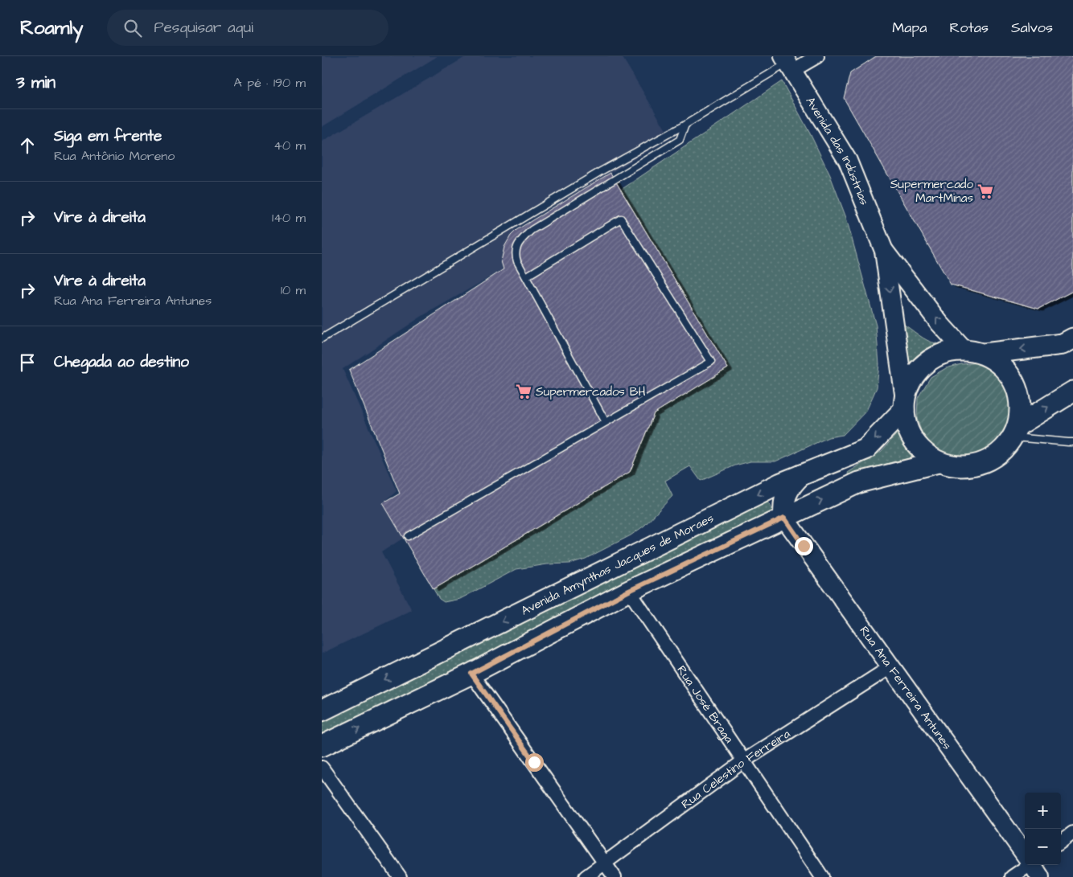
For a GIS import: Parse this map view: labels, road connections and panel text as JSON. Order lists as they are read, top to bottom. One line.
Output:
{"streets":{"main road":["Avenida das Indústrias","Avenida Amynthas Jacques de Moraes","Rua Ana Ferreira Antunes"],"street":["Rua José Braga","Rua Celestino Ferreira"]},"crossings":[["Avenida das Indústrias","Avenida Amynthas Jacques de Moraes"],["Rua Ana Ferreira Antunes","Rua Celestino Ferreira"],["Rua José Braga","Rua Celestino Ferreira"]],"places":{"supermarket":["Supermercado MartMinas","Supermercados BH"]},"page":{"header":"Roamly","search":"Pesquisar aqui","nav":["Mapa","Rotas","Salvos"],"heading":["3 min","A pé · 190 m"],"list":[["Siga em frente","Rua Antônio Moreno","40 m"],["Vire à direita","140 m"],["Vire à direita","Rua Ana Ferreira Antunes","10 m"],"Chegada ao destino"],"map_buttons":["+","−"]}}
